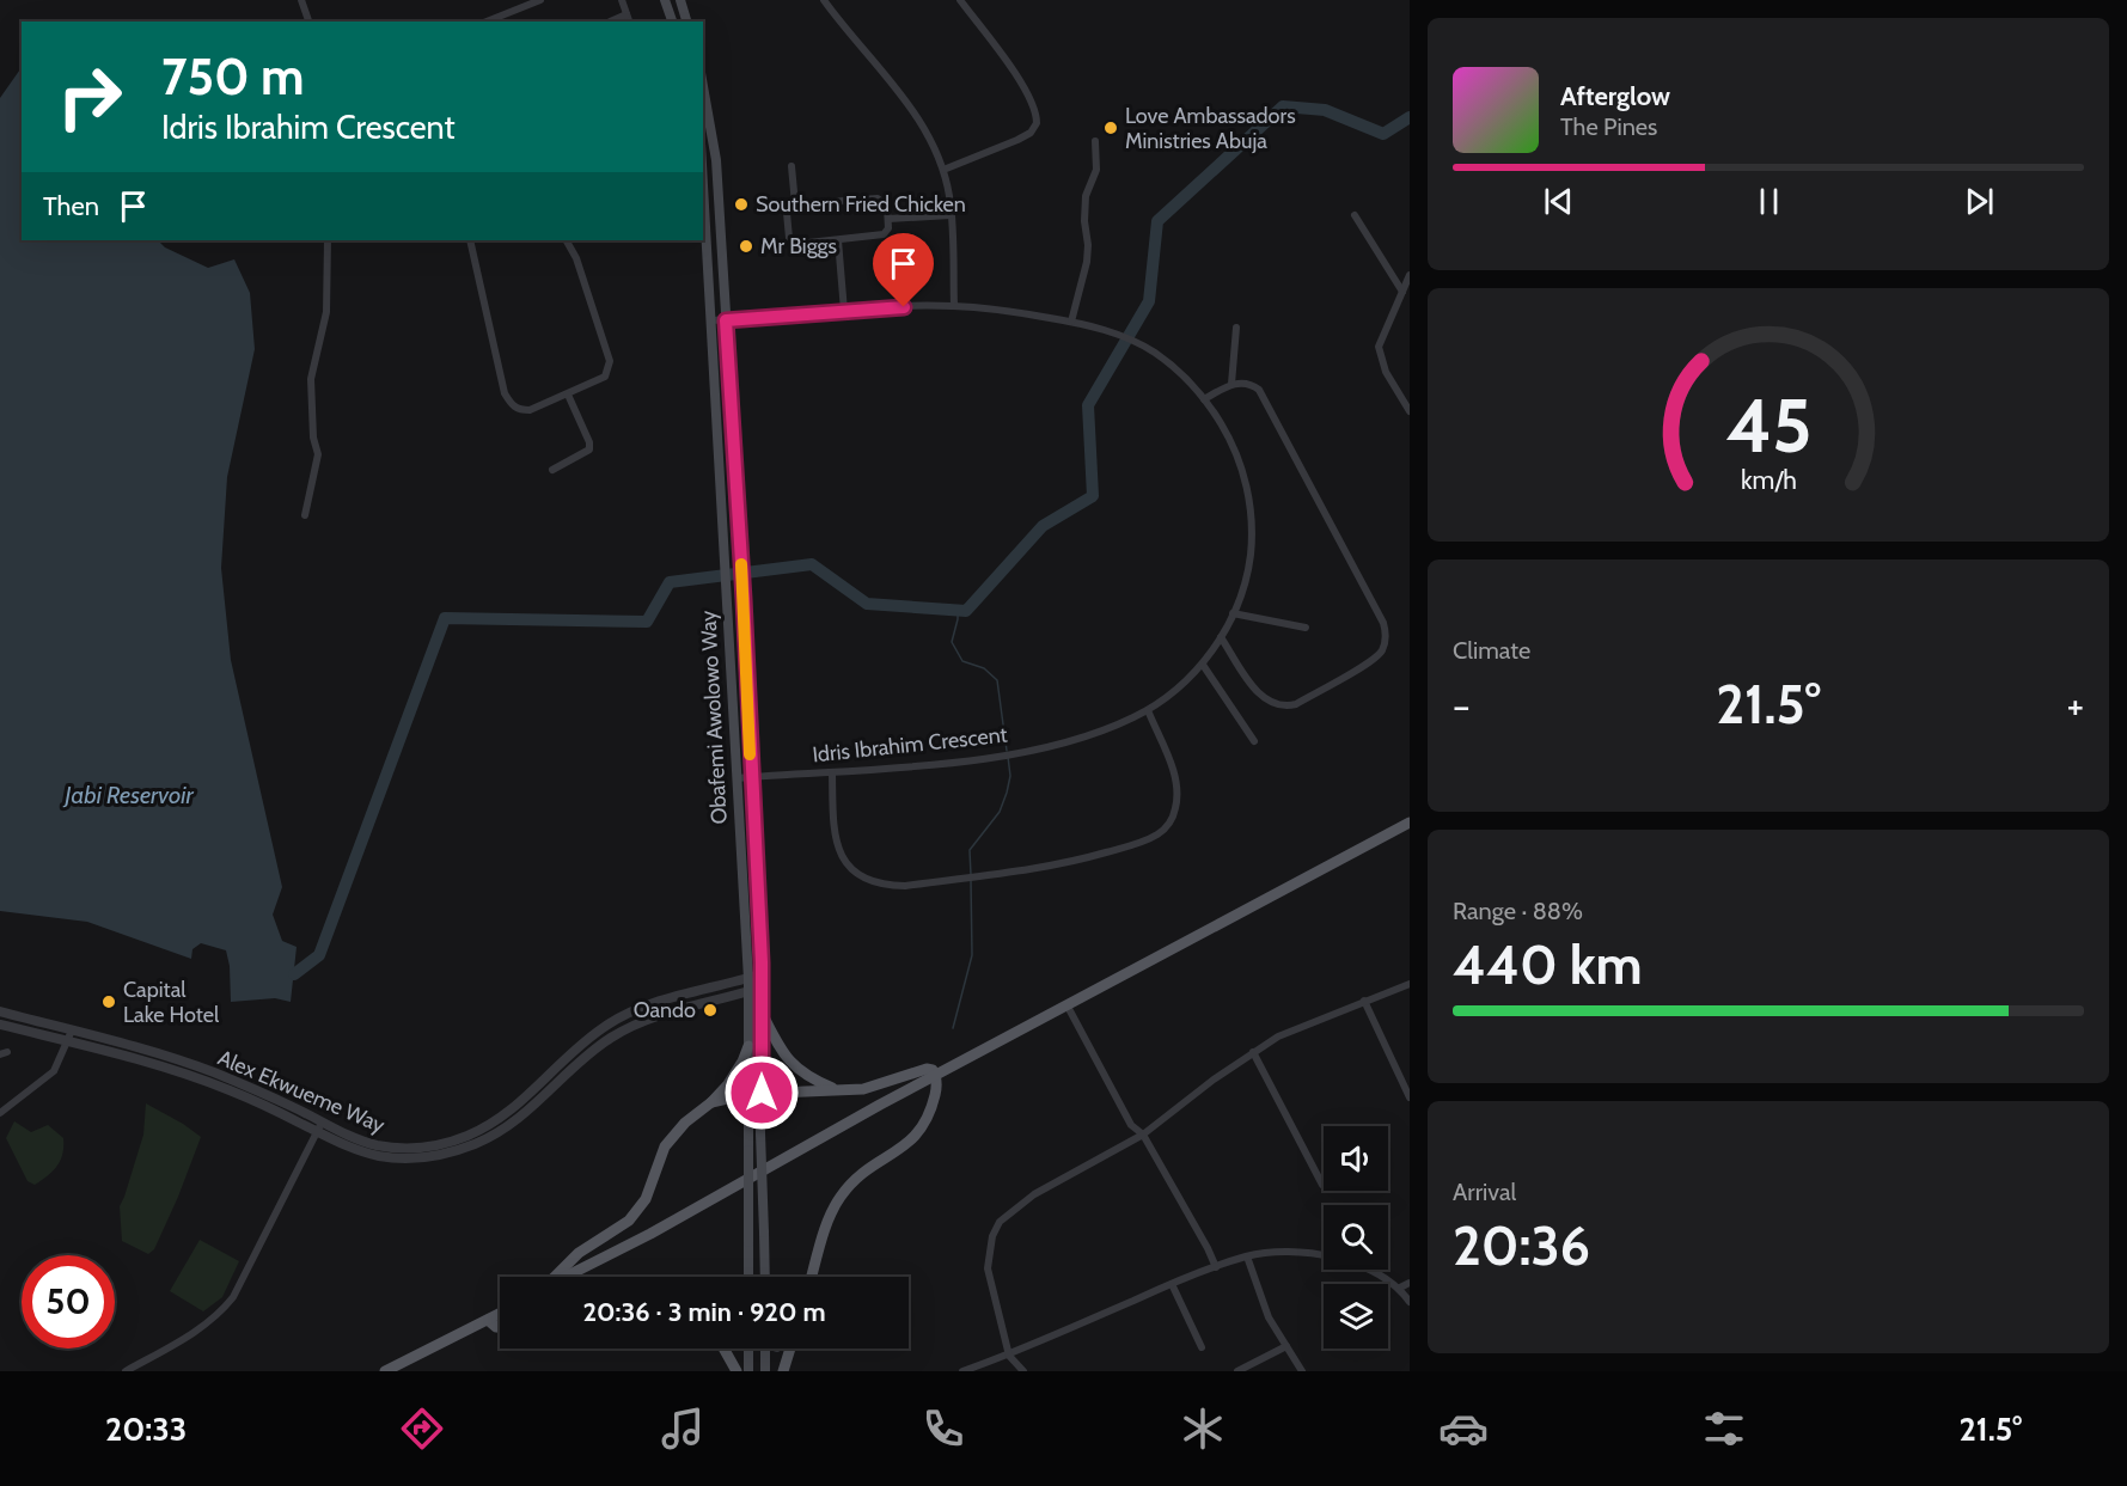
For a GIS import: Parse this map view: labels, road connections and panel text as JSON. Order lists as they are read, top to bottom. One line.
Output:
{"streets":{"main road":["Obafemi Awolowo Way"],"street":["Idris Ibrahim Crescent","Alex Ekwueme Way"]},"crossings":[["Obafemi Awolowo Way","Idris Ibrahim Crescent"],["Obafemi Awolowo Way","Alex Ekwueme Way"]],"water":["Jabi Reservoir"],"places":["Love Ambassadors Ministries Abuja","Southern Fried Chicken","Mr Biggs","Capital Lake Hotel","Oando"],"page":{"turn":["750 m","Idris Ibrahim Crescent"],"song":["Afterglow","The Pines"],"then":"Then","tile":["Climate",["Range · 88%","440 km"],["Arrival","20:36"]],"heat":["−","21.5°","+"],"limit":"50","trip":"20:36 · 3 min · 920 m","tabs":["20:33","21.5°"],"gauge":["45","km/h"]}}
